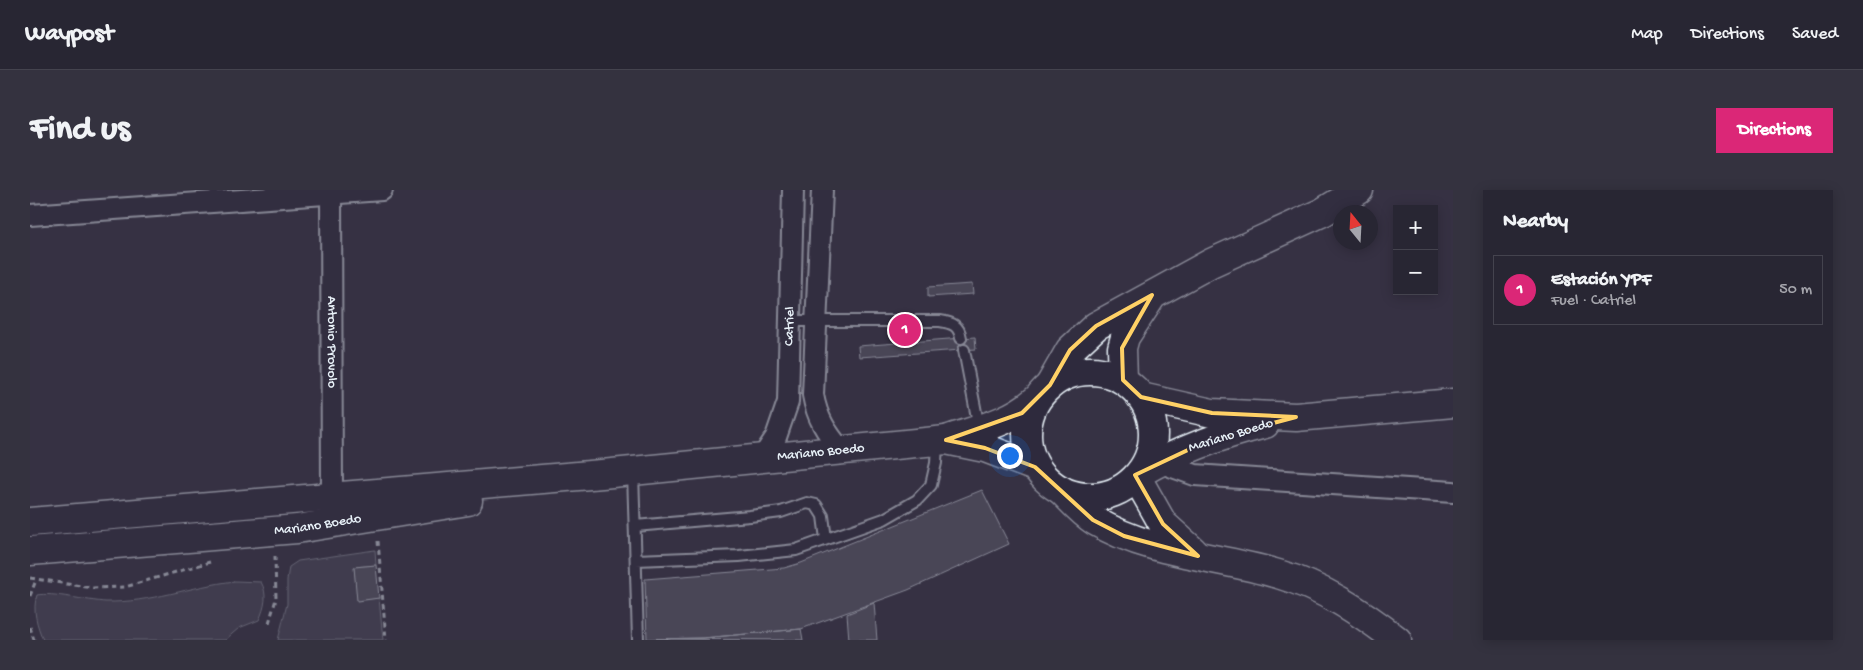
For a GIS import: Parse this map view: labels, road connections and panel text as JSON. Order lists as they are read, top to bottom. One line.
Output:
{"streets":{"main road":["Mariano Boedo"],"street":["Catriel","Antonio Provolo"]},"crossings":[["Catriel","Mariano Boedo"],["Antonio Provolo","Mariano Boedo"]],"north":"top","page":{"header":"Waypost","nav":["Map","Directions","Saved"],"buttons":"Directions","title":"Find us","heading":"Nearby","map_buttons":["+","−"],"list":[{"mark":"1","name":"Estación YPF","note":"Fuel · Catriel","value":"50 m"}],"pins":"1"}}
